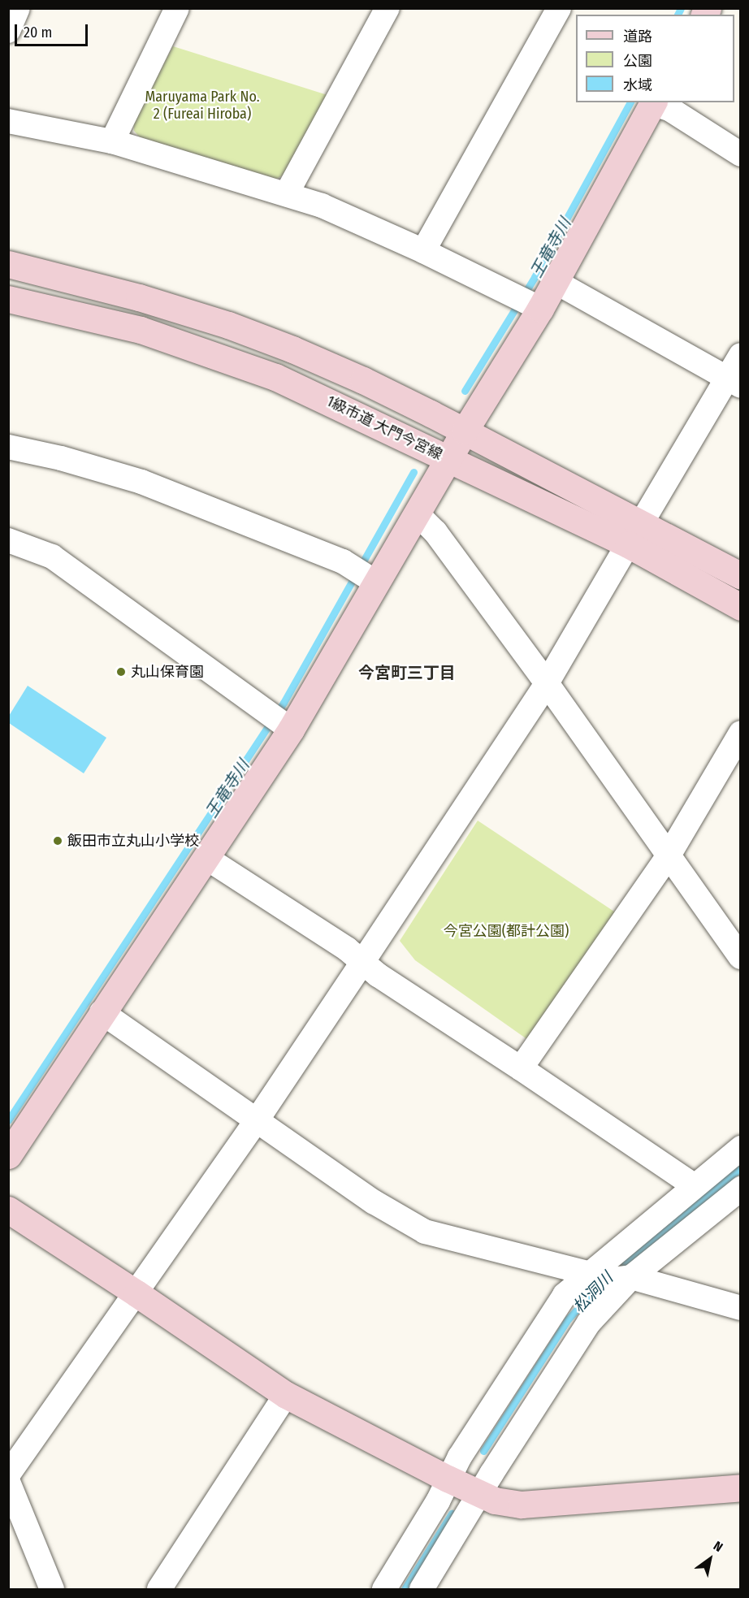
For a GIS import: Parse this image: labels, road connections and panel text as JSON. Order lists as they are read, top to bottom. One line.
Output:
{"streets":{"street":["1級市道 大門今宮線"]},"districts":["今宮町三丁目"],"water":["王竜寺川","松洞川"],"parks":["Maruyama Park No. 2 (Fureai Hiroba)","今宮公園(都計公園)"],"places":["丸山保育園","飯田市立丸山小学校"],"legend":["道路","公園","水域"],"scale_bar":"20 m","north":"top right"}
